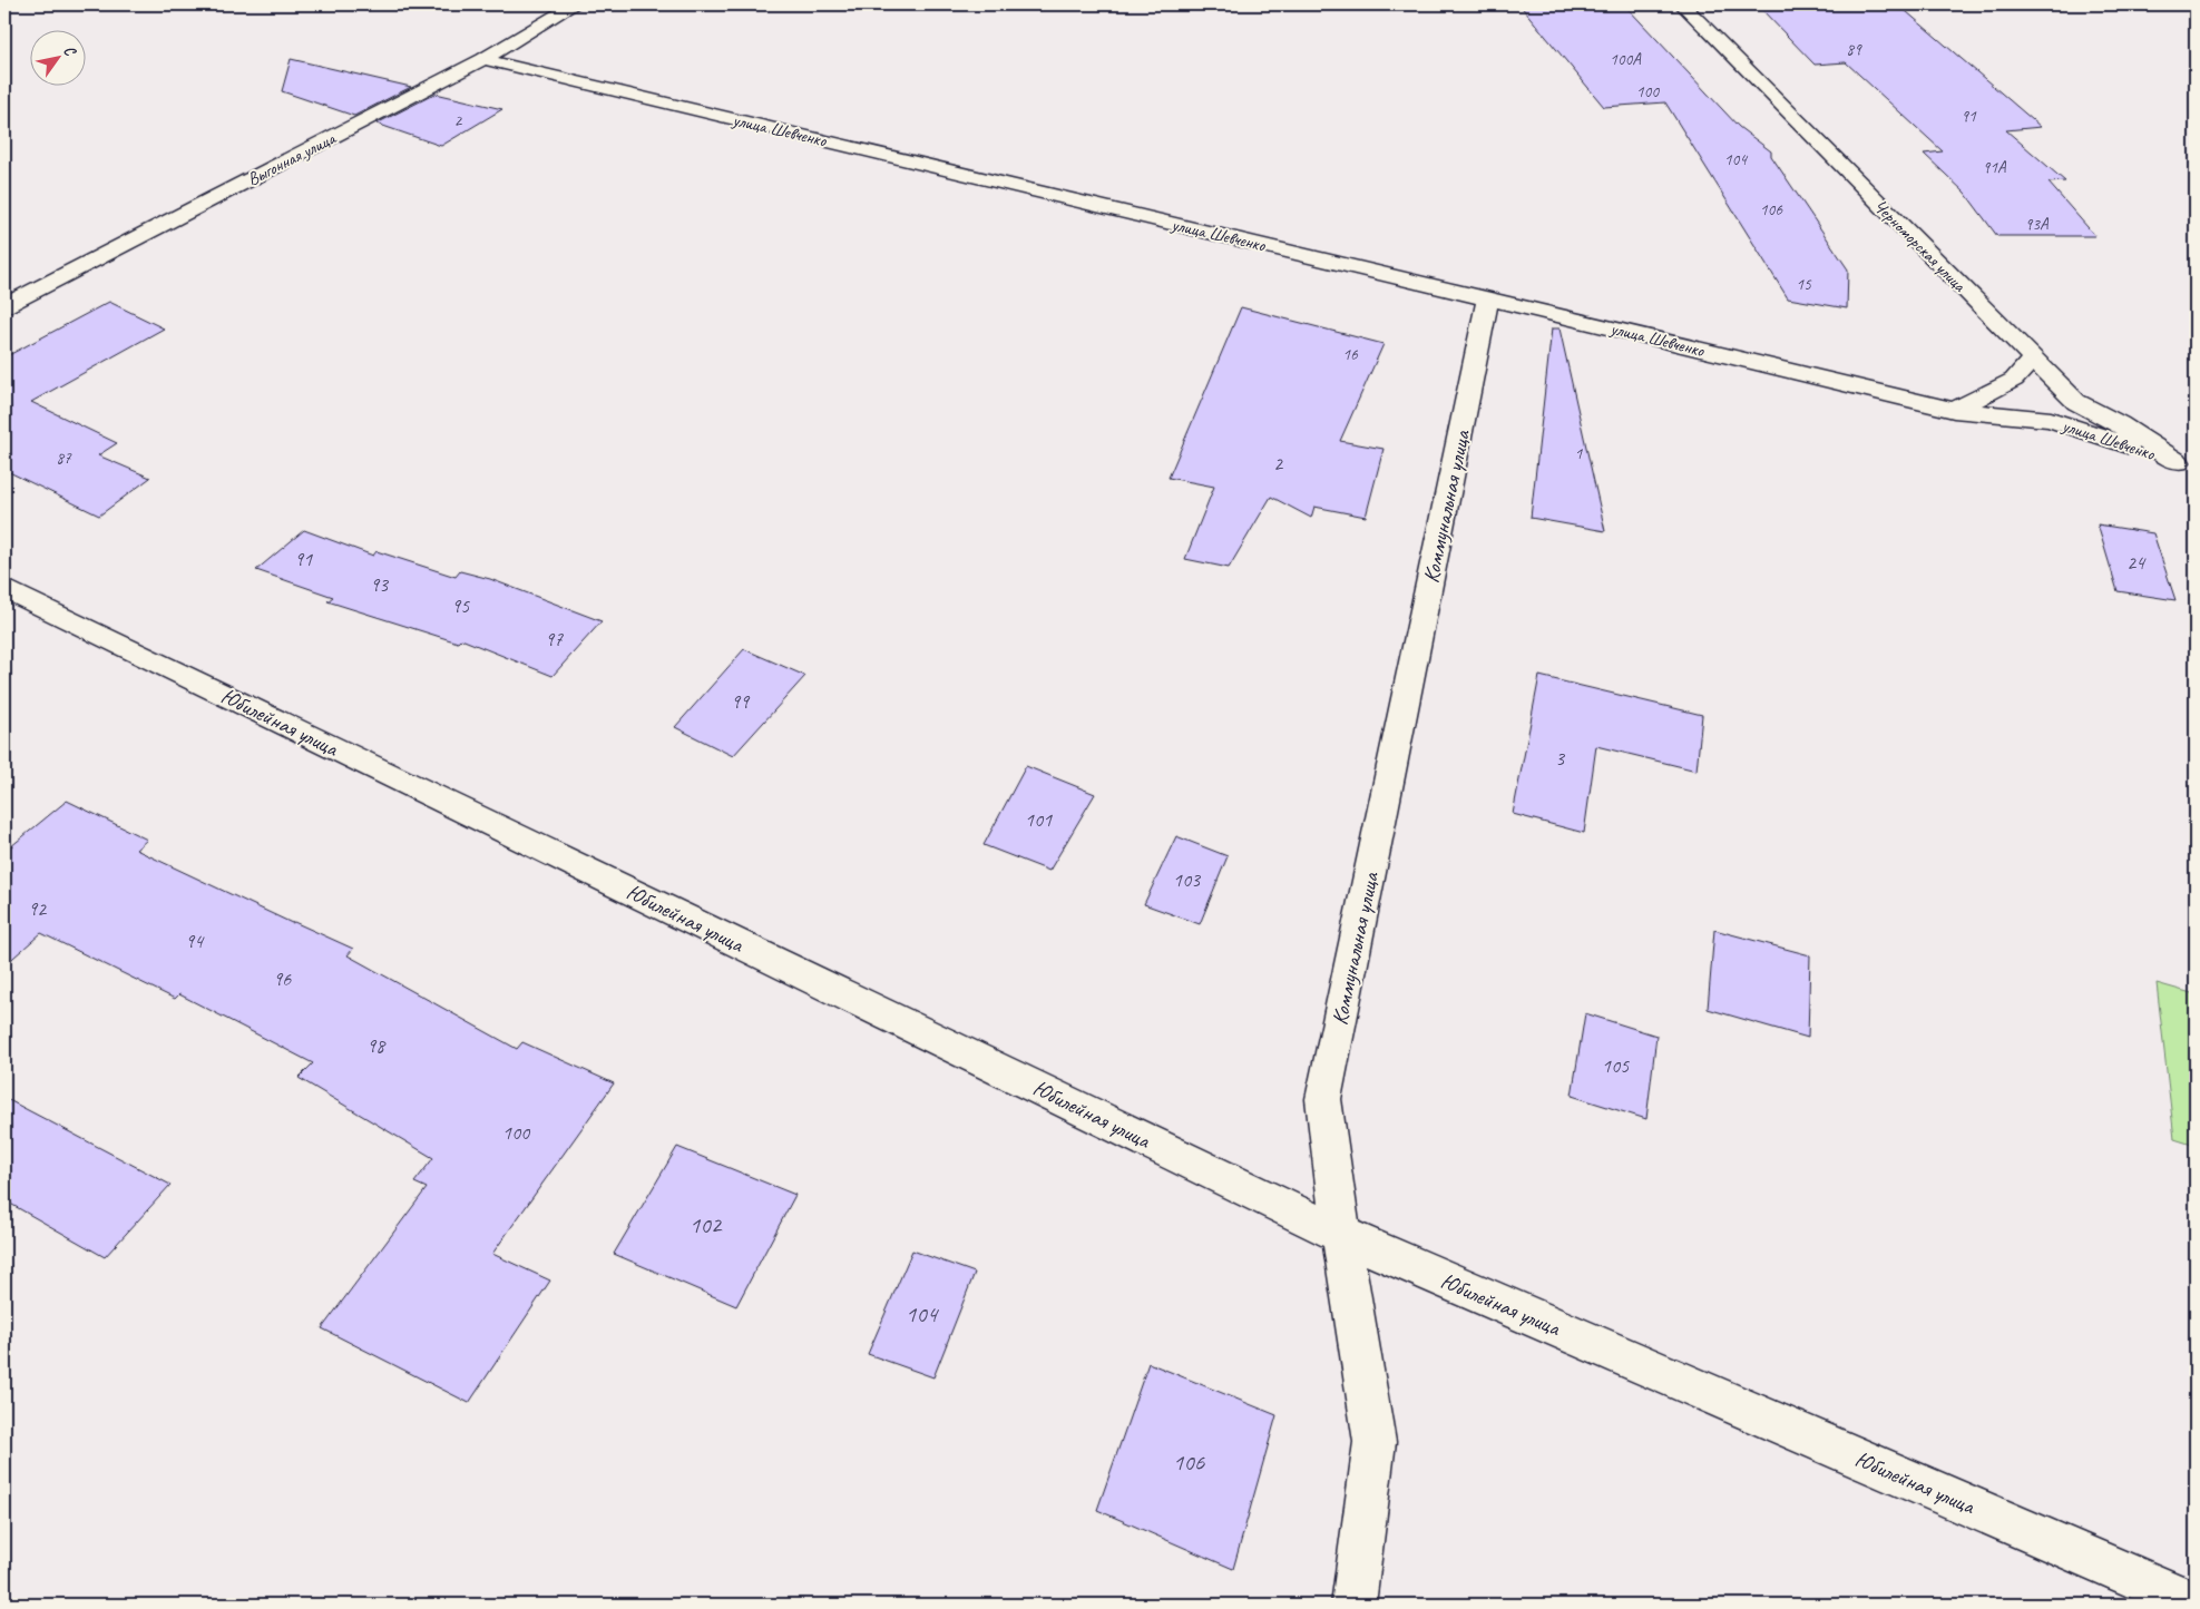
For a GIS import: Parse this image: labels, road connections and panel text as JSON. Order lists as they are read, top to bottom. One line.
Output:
{"streets":{"street":["улица Шевченко","Выгонная улица","Черноморская улица","Коммунальная улица","Юбилейная улица"]},"crossings":[["улица Шевченко","Выгонная улица"],["улица Шевченко","Черноморская улица"],["улица Шевченко","Коммунальная улица"],["Коммунальная улица","Юбилейная улица"]],"house_numbers":["89","100А","100","91","2","104","91А","106","93А","15","16","1","87","2","91","24","93","95","97","99","3","101","103","92","94","96","98","105","100","102","104","106"],"north":"top right"}
